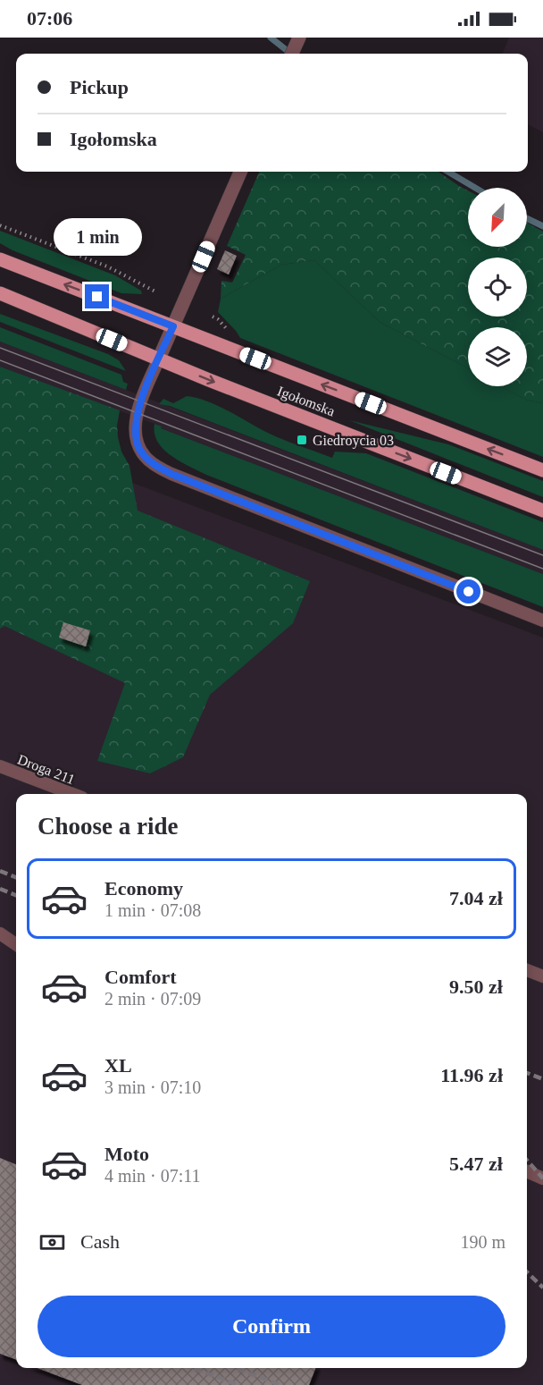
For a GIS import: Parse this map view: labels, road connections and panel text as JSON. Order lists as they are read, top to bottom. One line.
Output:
{"streets":{"main road":["Igołomska"],"lane":["Droga 211"]},"places":{"transit":["Giedroycia 03"]},"north":"bottom left","page":{"status":"07:06","banner":["Pickup","Igołomska"],"bubble":"1 min","heading":"Choose a ride","list":[{"name":"Economy","note":"1 min · 07:08","value":"7.04 zł"},{"name":"Comfort","note":"2 min · 07:09","value":"9.50 zł"},{"name":"XL","note":"3 min · 07:10","value":"11.96 zł"},{"name":"Moto","note":"4 min · 07:11","value":"5.47 zł"}],"pay":["Cash","190 m"],"buttons":"Confirm"}}
